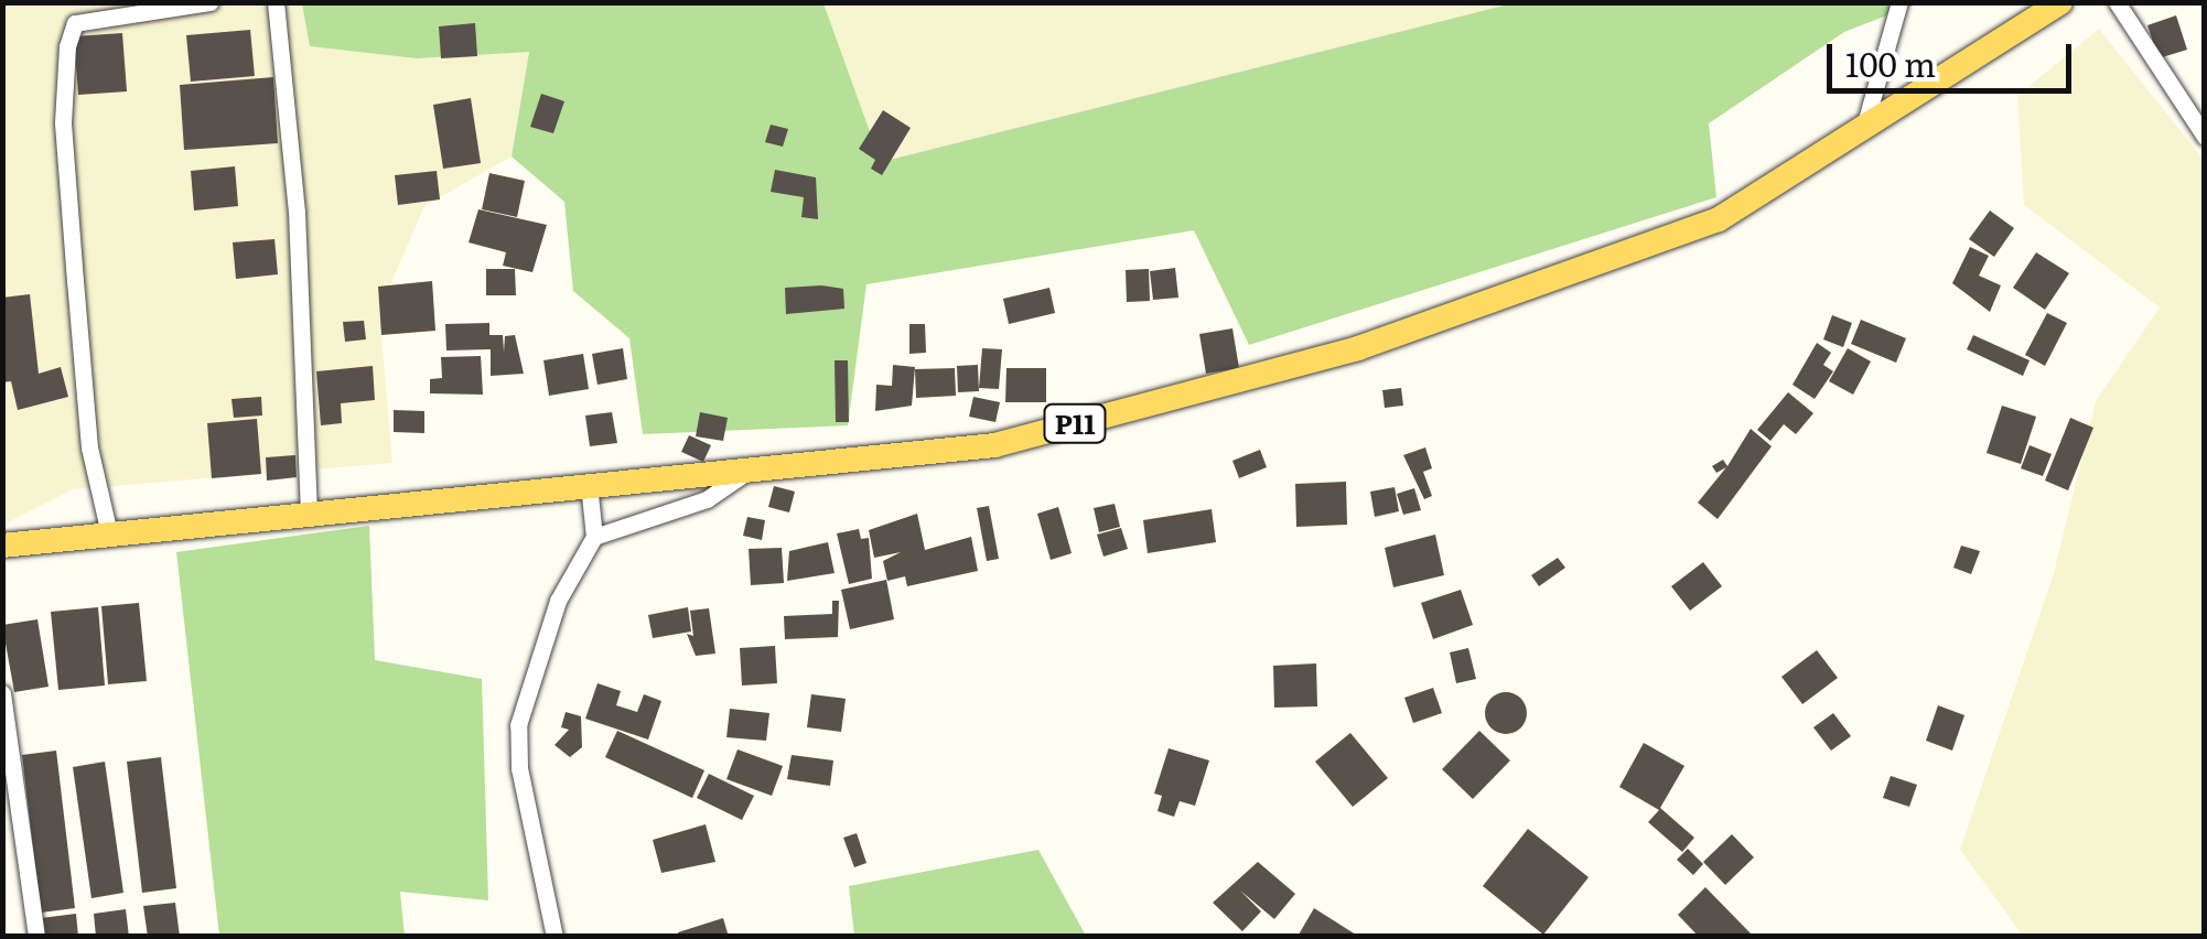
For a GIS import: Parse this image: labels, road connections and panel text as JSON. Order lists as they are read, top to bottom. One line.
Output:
{"streets":{"main road":["P11"]},"scale_bar":"100 m"}
